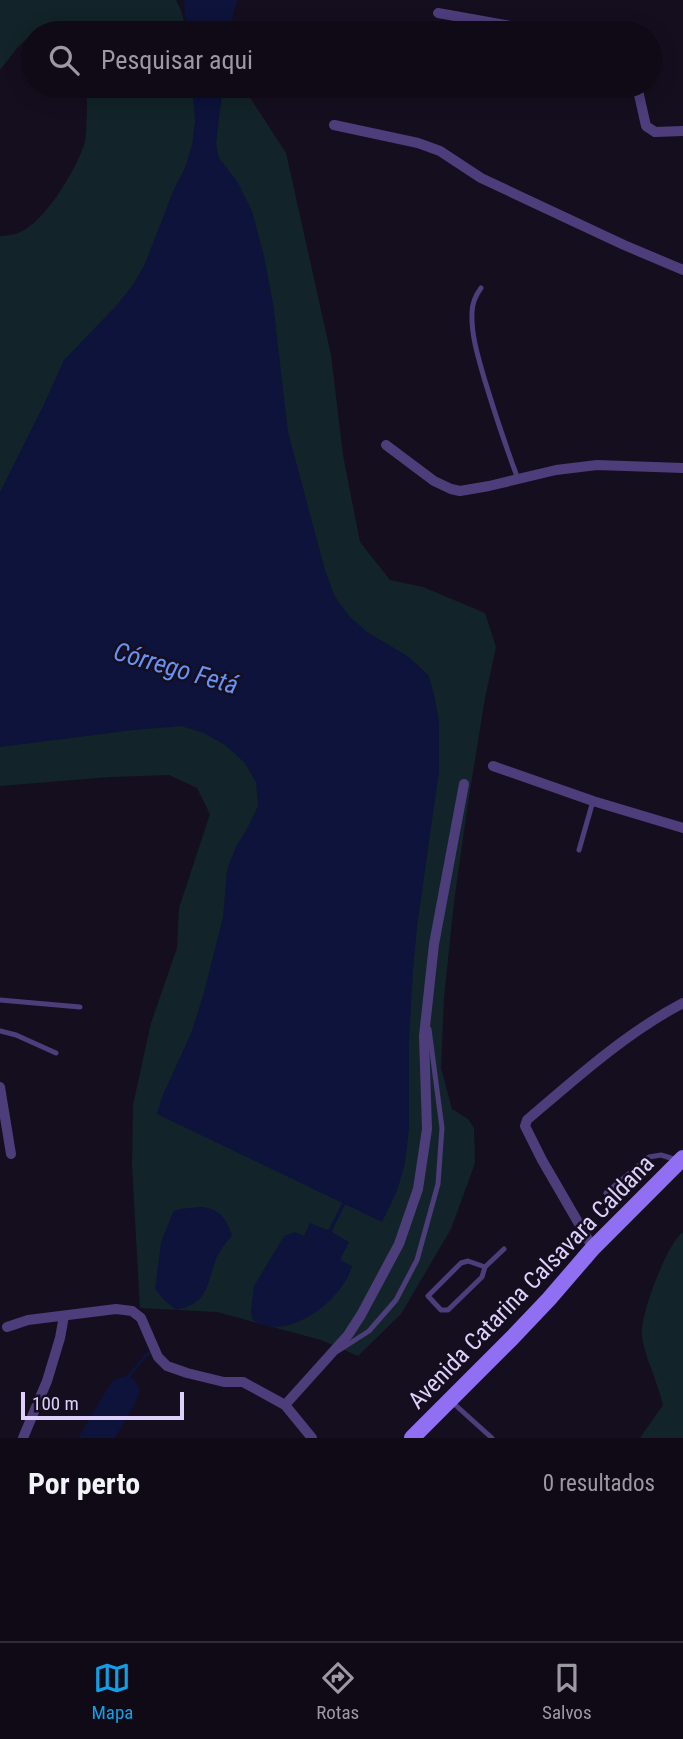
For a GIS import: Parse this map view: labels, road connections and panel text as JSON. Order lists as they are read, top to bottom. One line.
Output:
{"streets":{"street":["Avenida Catarina Calsavara Caldana"]},"water":["Córrego Fetá"],"scale_bar":"100 m","page":{"search":"Pesquisar aqui","scale":"100 m","heading":["Por perto","0 resultados"],"nav":["Mapa","Rotas","Salvos"]}}
